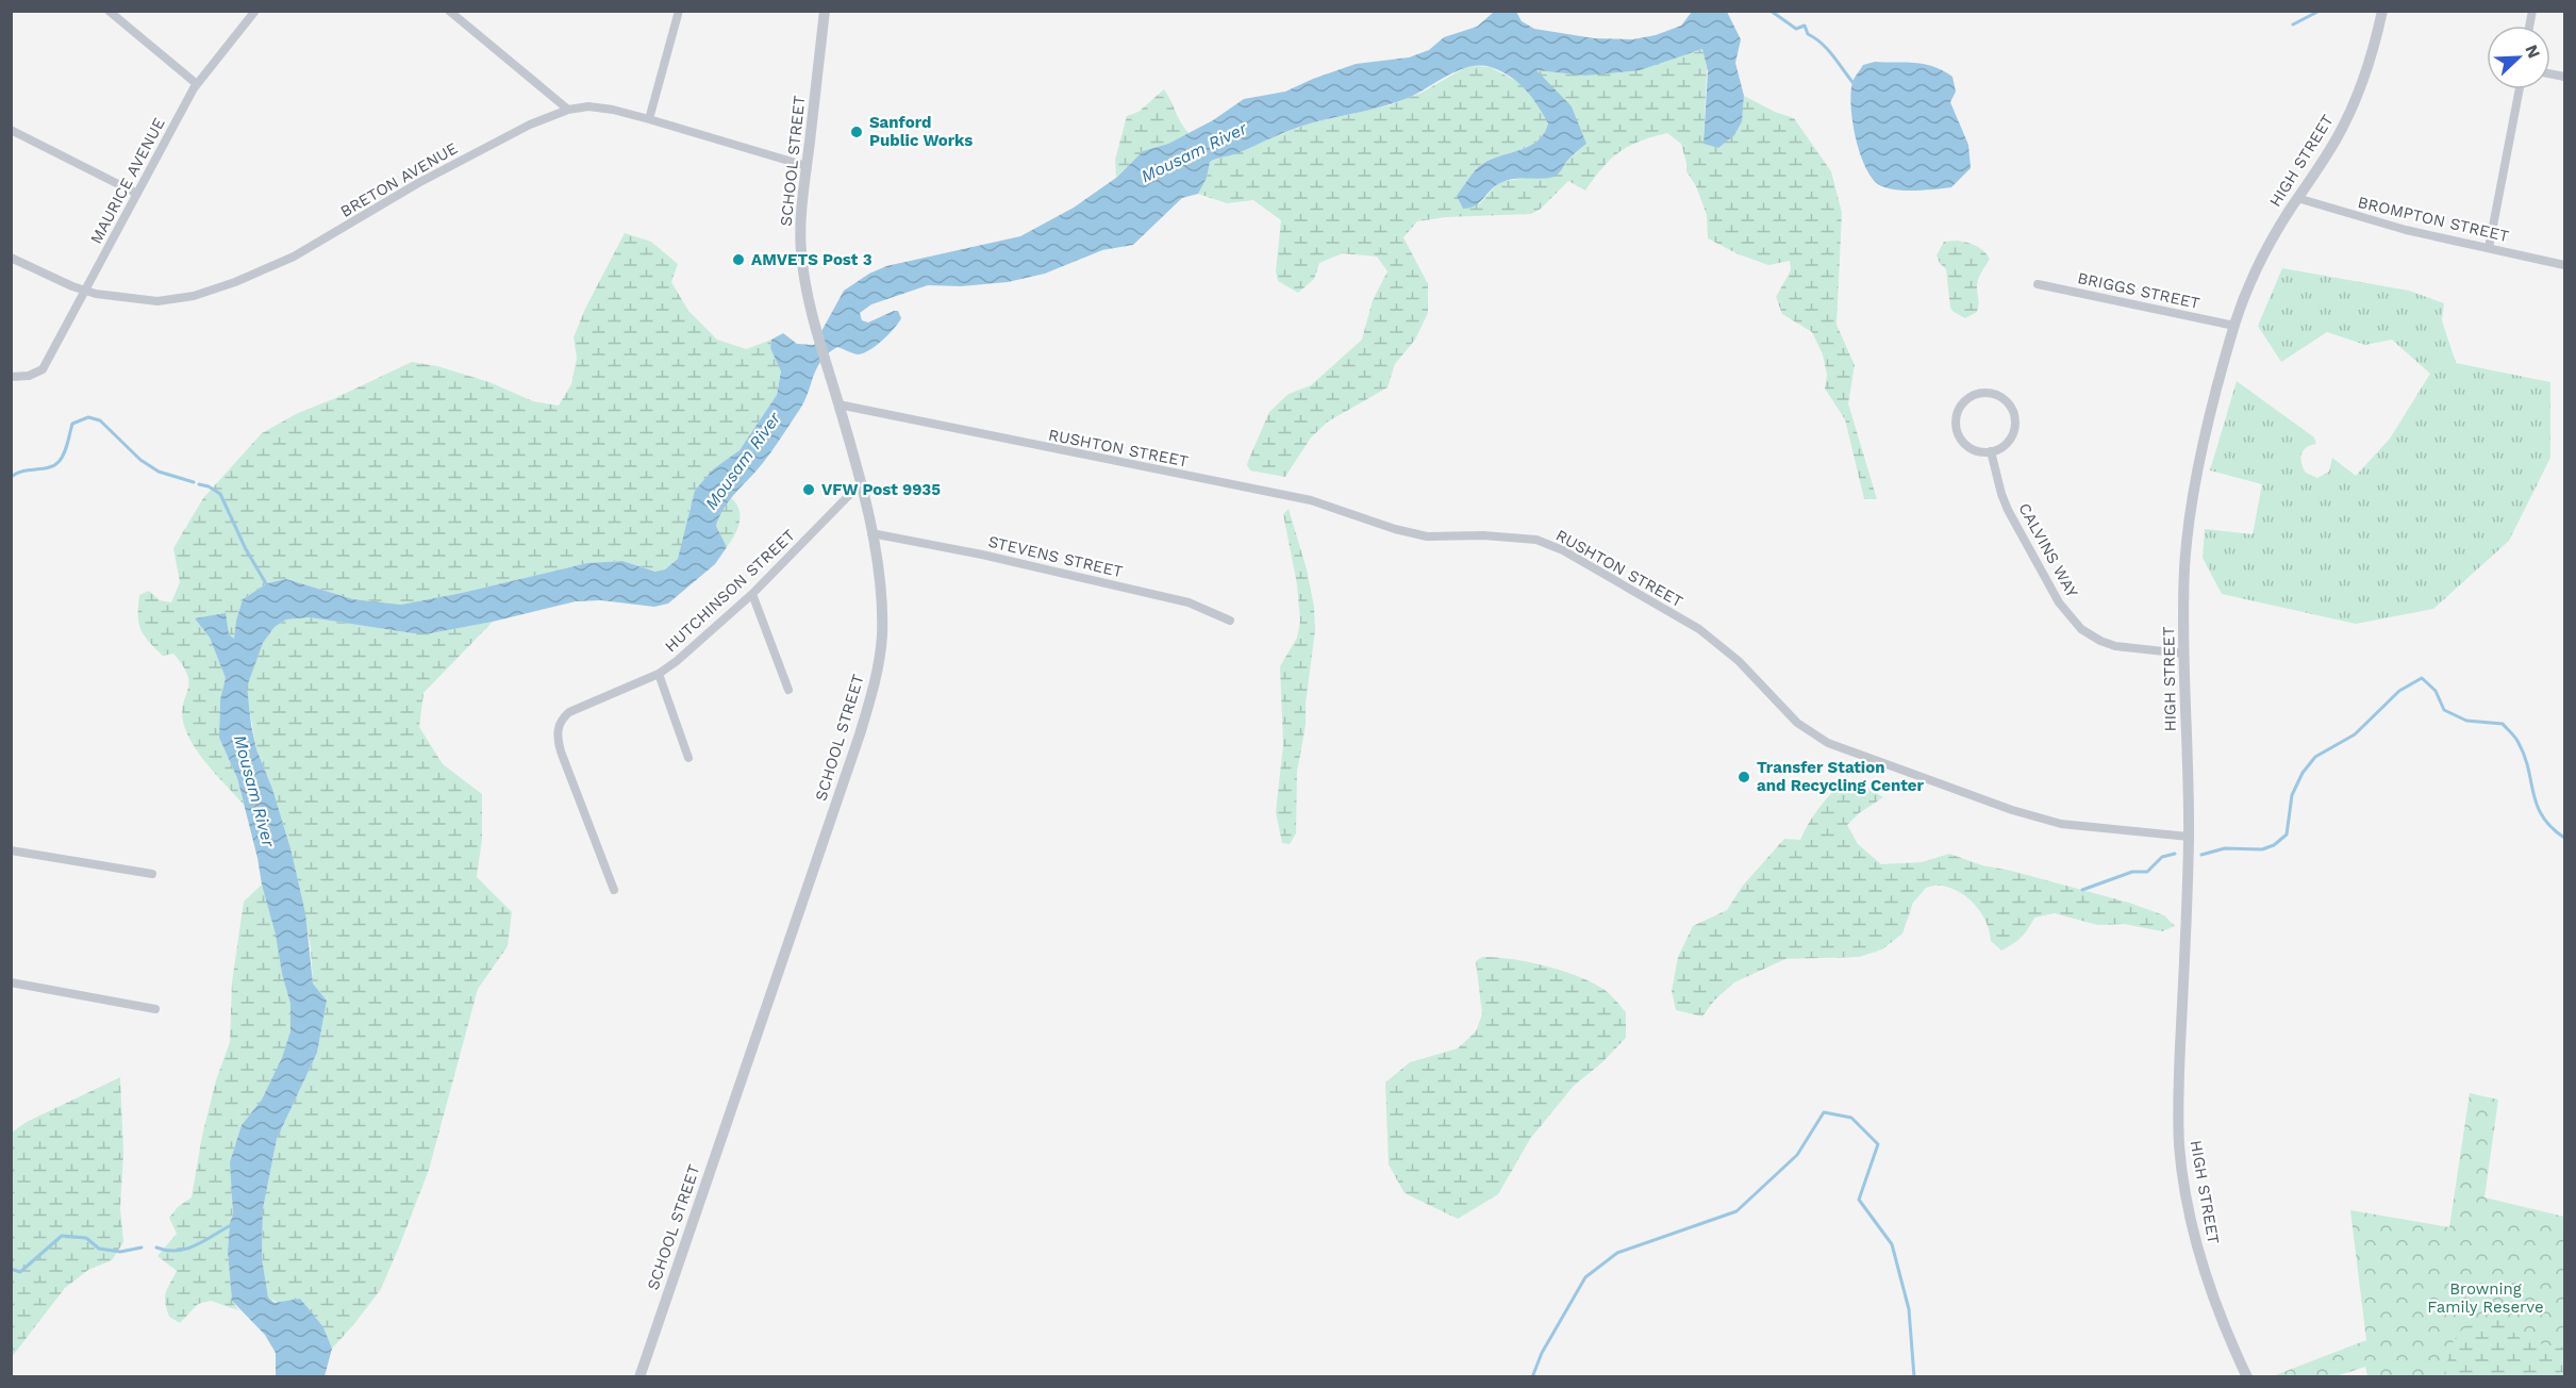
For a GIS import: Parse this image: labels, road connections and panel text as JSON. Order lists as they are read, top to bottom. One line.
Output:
{"streets":{"street":["SCHOOL STREET","HIGH STREET","BRETON AVENUE","MAURICE AVENUE","BROMPTON STREET","BRIGGS STREET","RUSHTON STREET","CALVINS WAY","STEVENS STREET","HUTCHINSON STREET"]},"crossings":[["SCHOOL STREET","BRETON AVENUE"],["SCHOOL STREET","RUSHTON STREET"],["SCHOOL STREET","STEVENS STREET"],["SCHOOL STREET","HUTCHINSON STREET"],["HIGH STREET","BROMPTON STREET"],["HIGH STREET","BRIGGS STREET"],["HIGH STREET","RUSHTON STREET"],["HIGH STREET","CALVINS WAY"],["BRETON AVENUE","MAURICE AVENUE"]],"water":["Mousam River"],"parks":["Browning Family Reserve"],"places":["Sanford Public Works","AMVETS Post 3","VFW Post 9935","Transfer Station and Recycling Center"],"north":"top right"}
